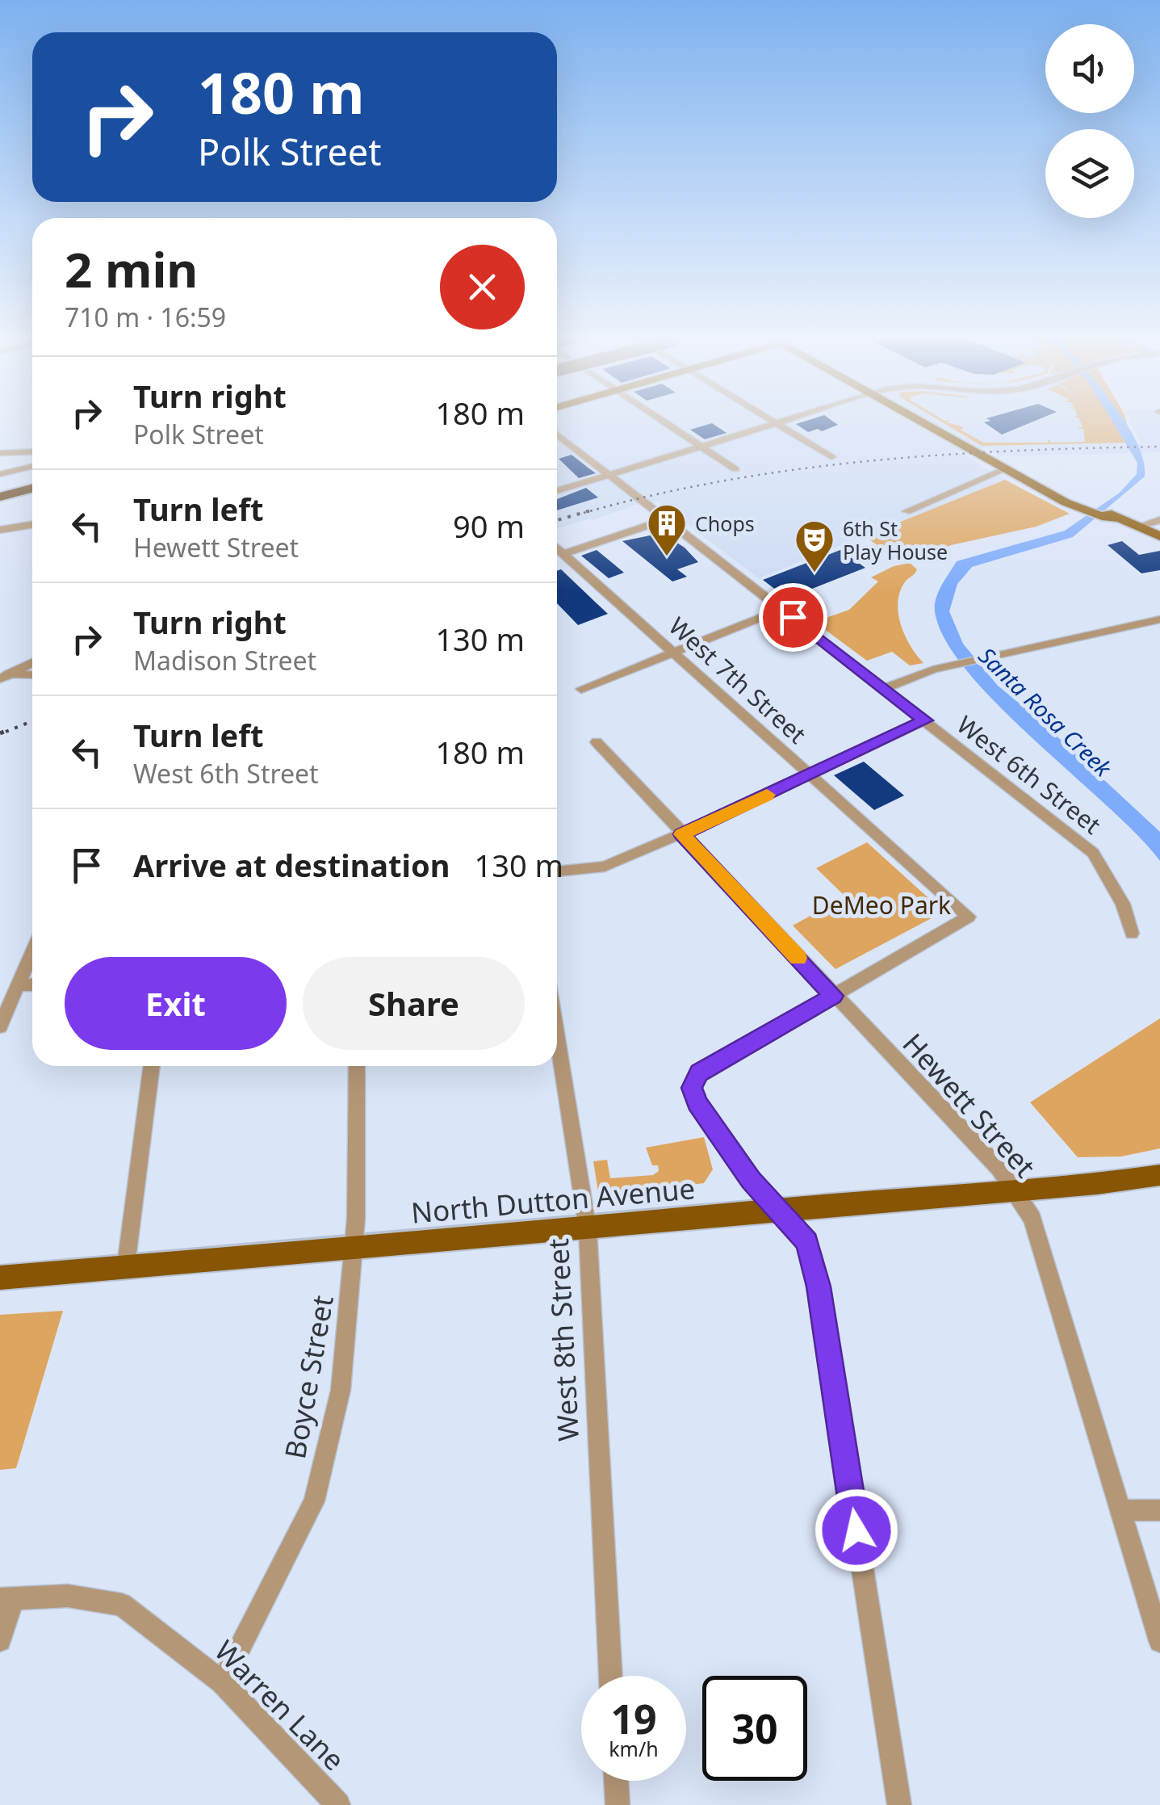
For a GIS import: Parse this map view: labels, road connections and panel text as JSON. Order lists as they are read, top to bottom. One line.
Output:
{"streets":{"main road":["North Dutton Avenue"],"street":["West 7th Street","West 6th Street","Hewett Street","West 8th Street","Boyce Street","Warren Lane"]},"crossings":[["West 7th Street","Hewett Street"],["Hewett Street","North Dutton Avenue"],["North Dutton Avenue","West 8th Street"],["North Dutton Avenue","Boyce Street"],["Boyce Street","Warren Lane"]],"water":["Santa Rosa Creek"],"parks":["DeMeo Park"],"places":{"building":["Chops"],"theatre":["6th St Play House"]},"page":{"turn":["180 m","Polk Street"],"heading":["2 min","710 m · 16:59"],"list":[{"name":"Turn right","note":"Polk Street","value":"180 m"},{"name":"Turn left","note":"Hewett Street","value":"90 m"},{"name":"Turn right","note":"Madison Street","value":"130 m"},{"name":"Turn left","note":"West 6th Street","value":"180 m"},{"name":"Arrive at destination","value":"130 m"}],"buttons":["Exit","Share"],"speed":"19 km/h","limit":"30"}}
